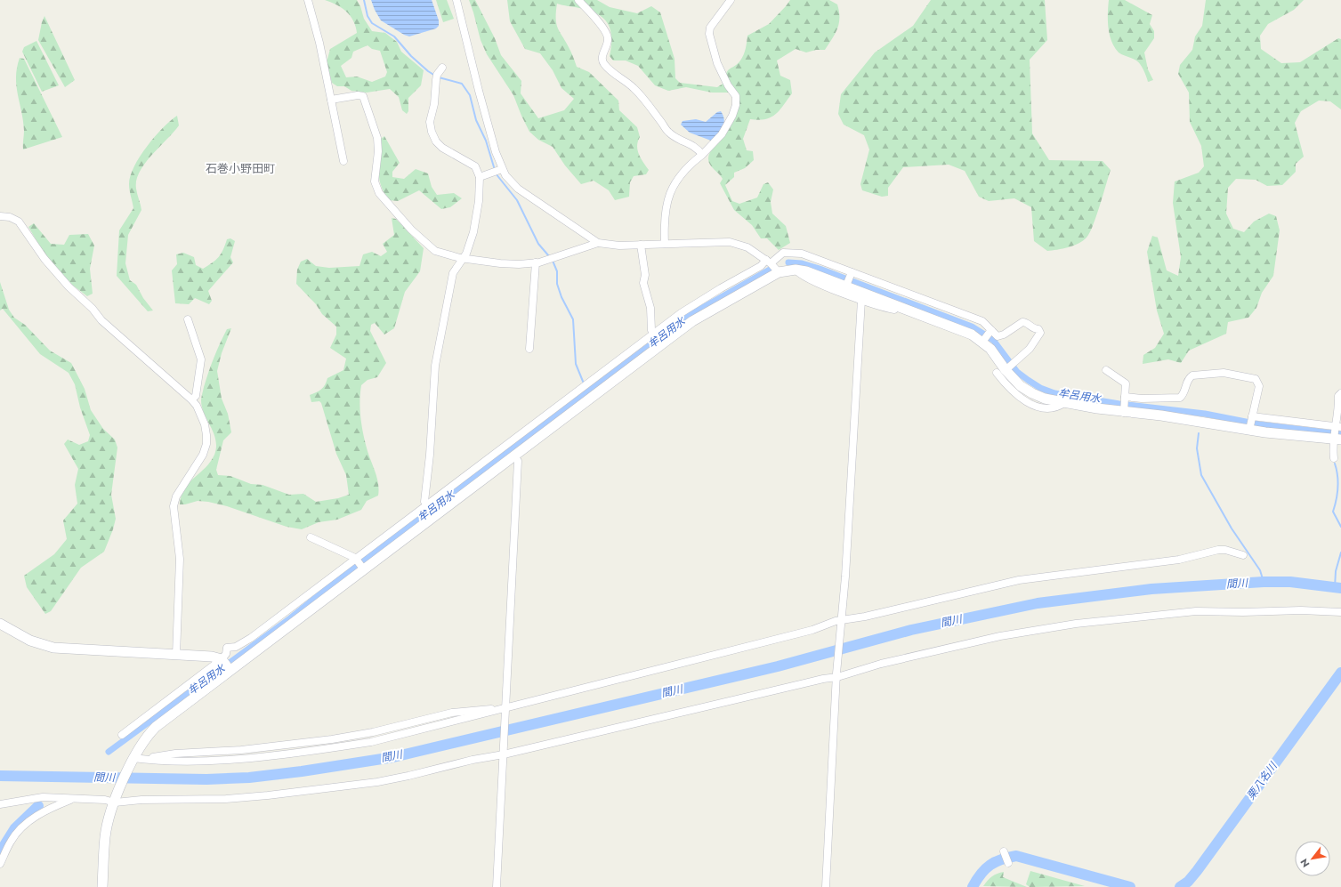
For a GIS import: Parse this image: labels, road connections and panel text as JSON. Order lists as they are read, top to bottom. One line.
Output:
{"districts":["石巻小野田町"],"water":["牟呂用水","間川","栗八名川"],"north":"bottom left"}
